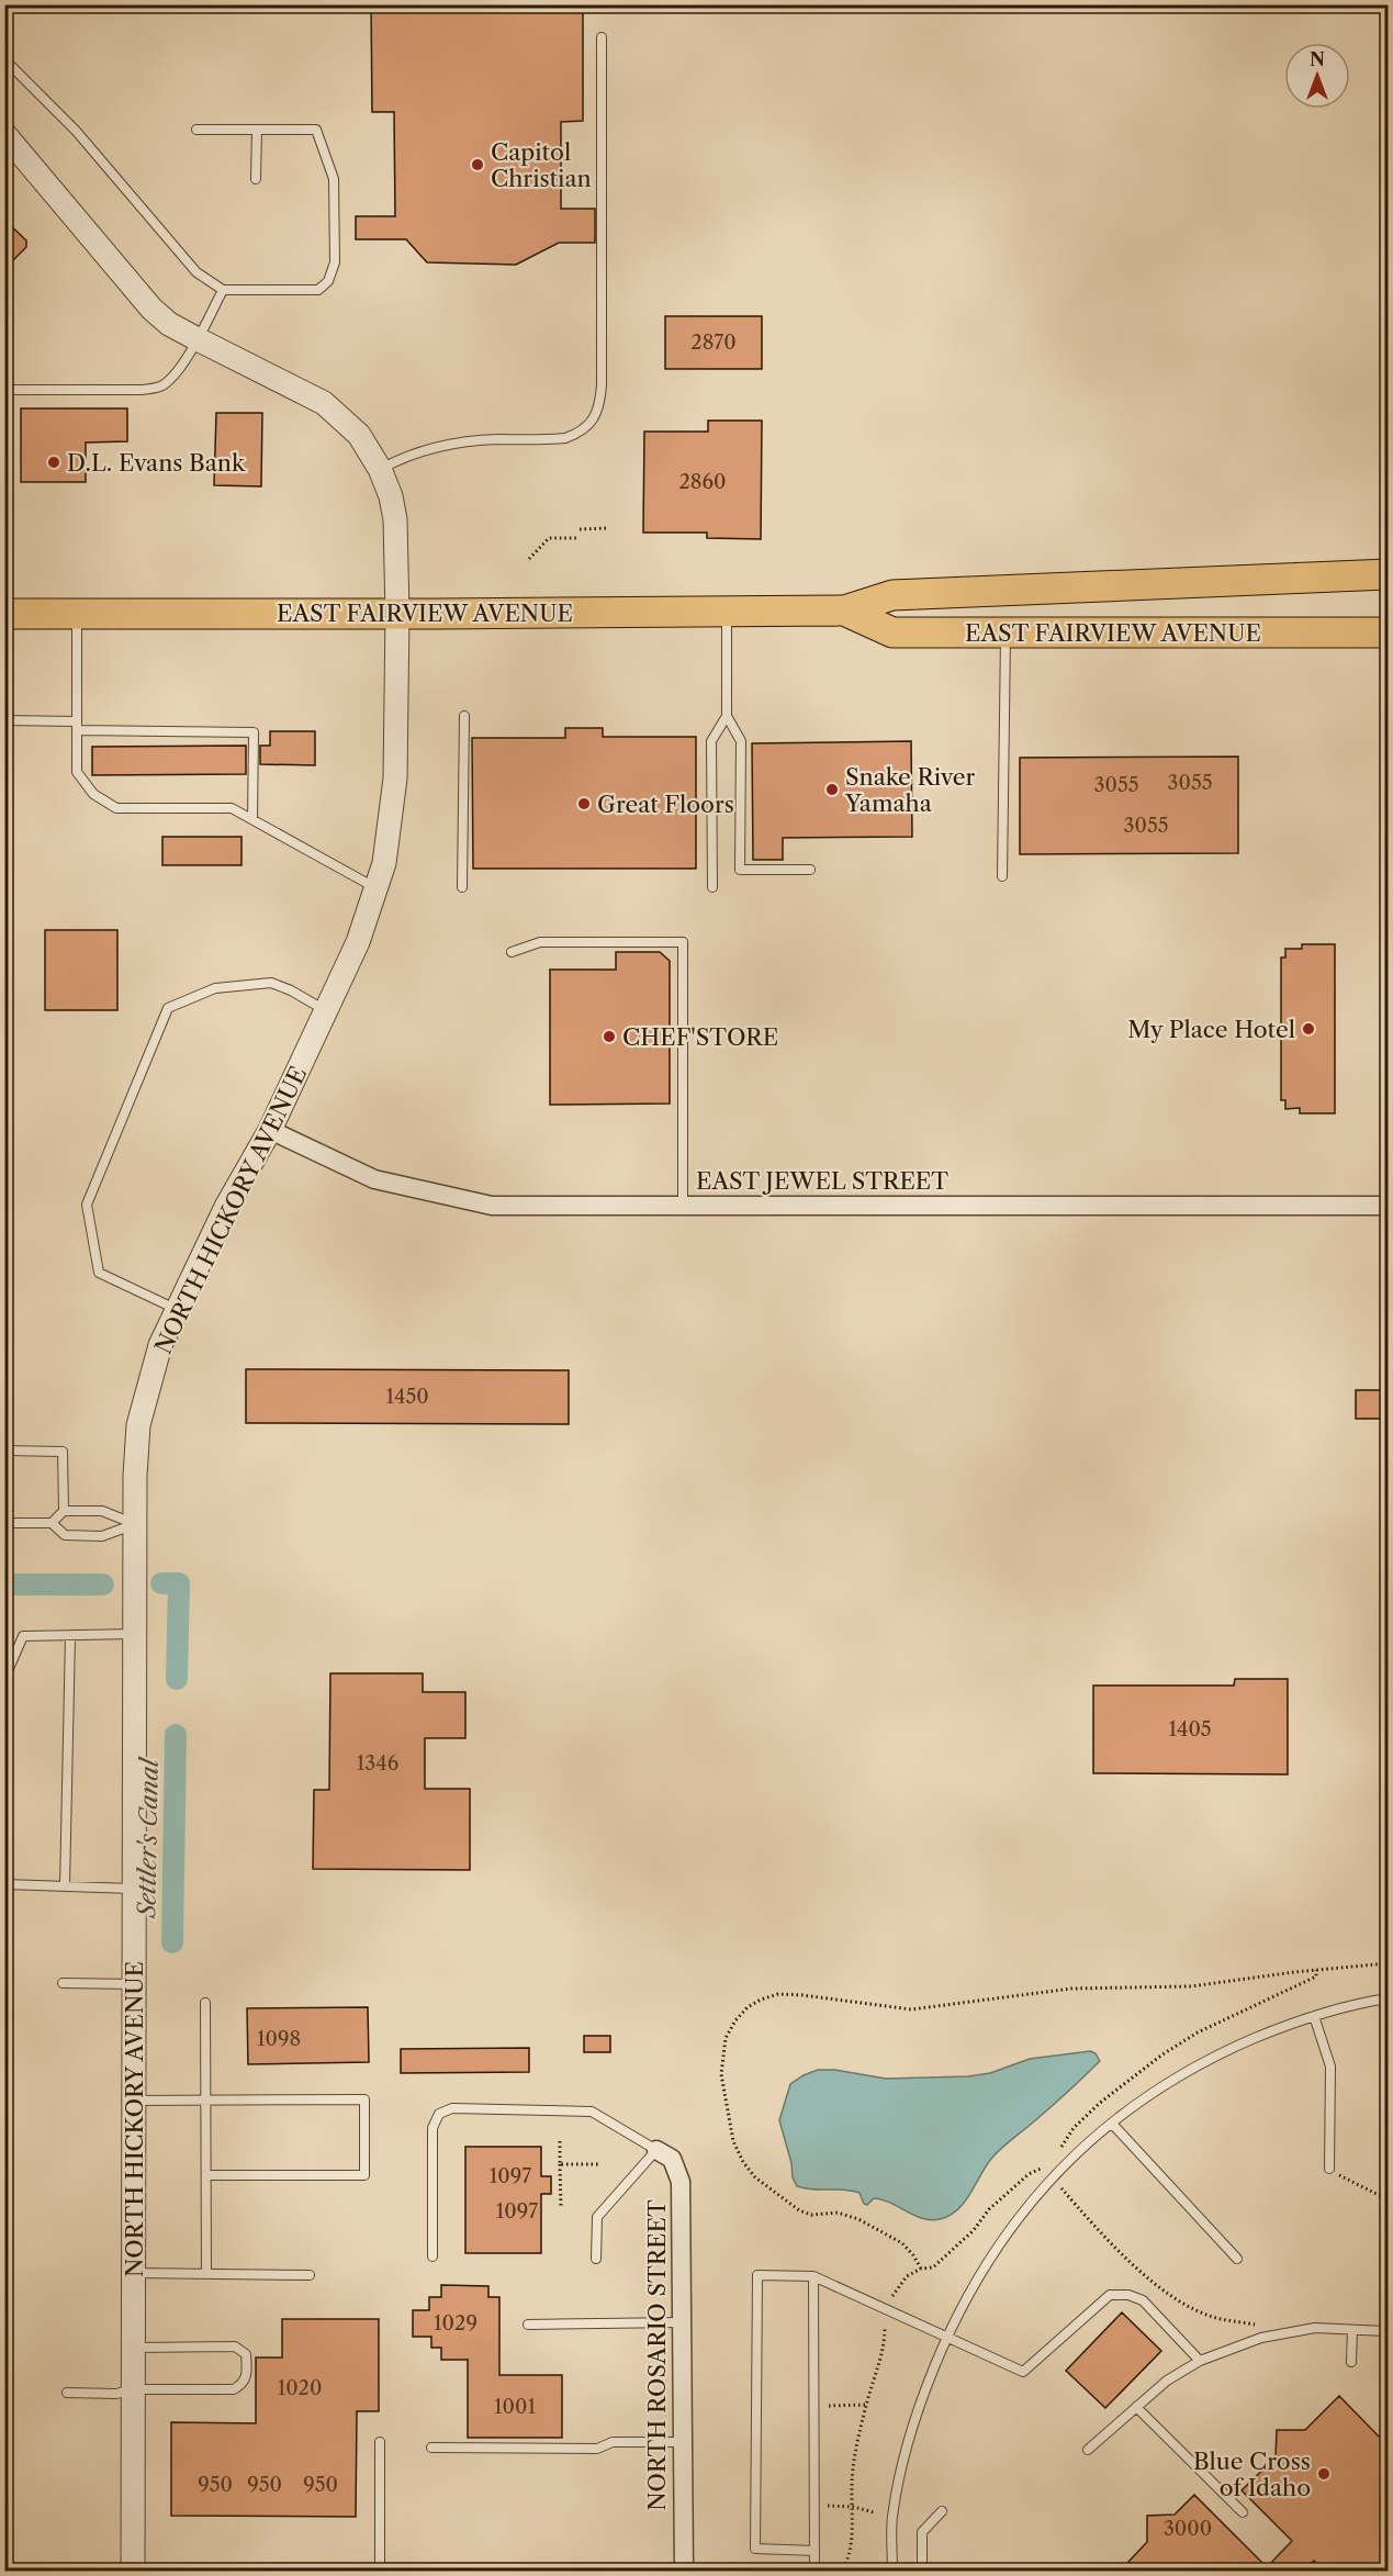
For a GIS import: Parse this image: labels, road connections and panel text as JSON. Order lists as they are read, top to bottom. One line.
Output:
{"streets":{"main road":["EAST FAIRVIEW AVENUE"],"street":["EAST JEWEL STREET","NORTH HICKORY AVENUE","NORTH ROSARIO STREET"]},"crossings":[["EAST FAIRVIEW AVENUE","NORTH HICKORY AVENUE"],["EAST JEWEL STREET","NORTH HICKORY AVENUE"]],"water":["Settler's Canal"],"places":["Capitol Christian","D.L. Evans Bank","Snake River Yamaha","Great Floors","My Place Hotel","CHEF'STORE","Blue Cross of Idaho"],"house_numbers":["2870","2860","3055","3055","3055","1450","1405","1346","1098","1097","1097","1029","1020","1001","950","950","950","3000"],"north":"top"}
